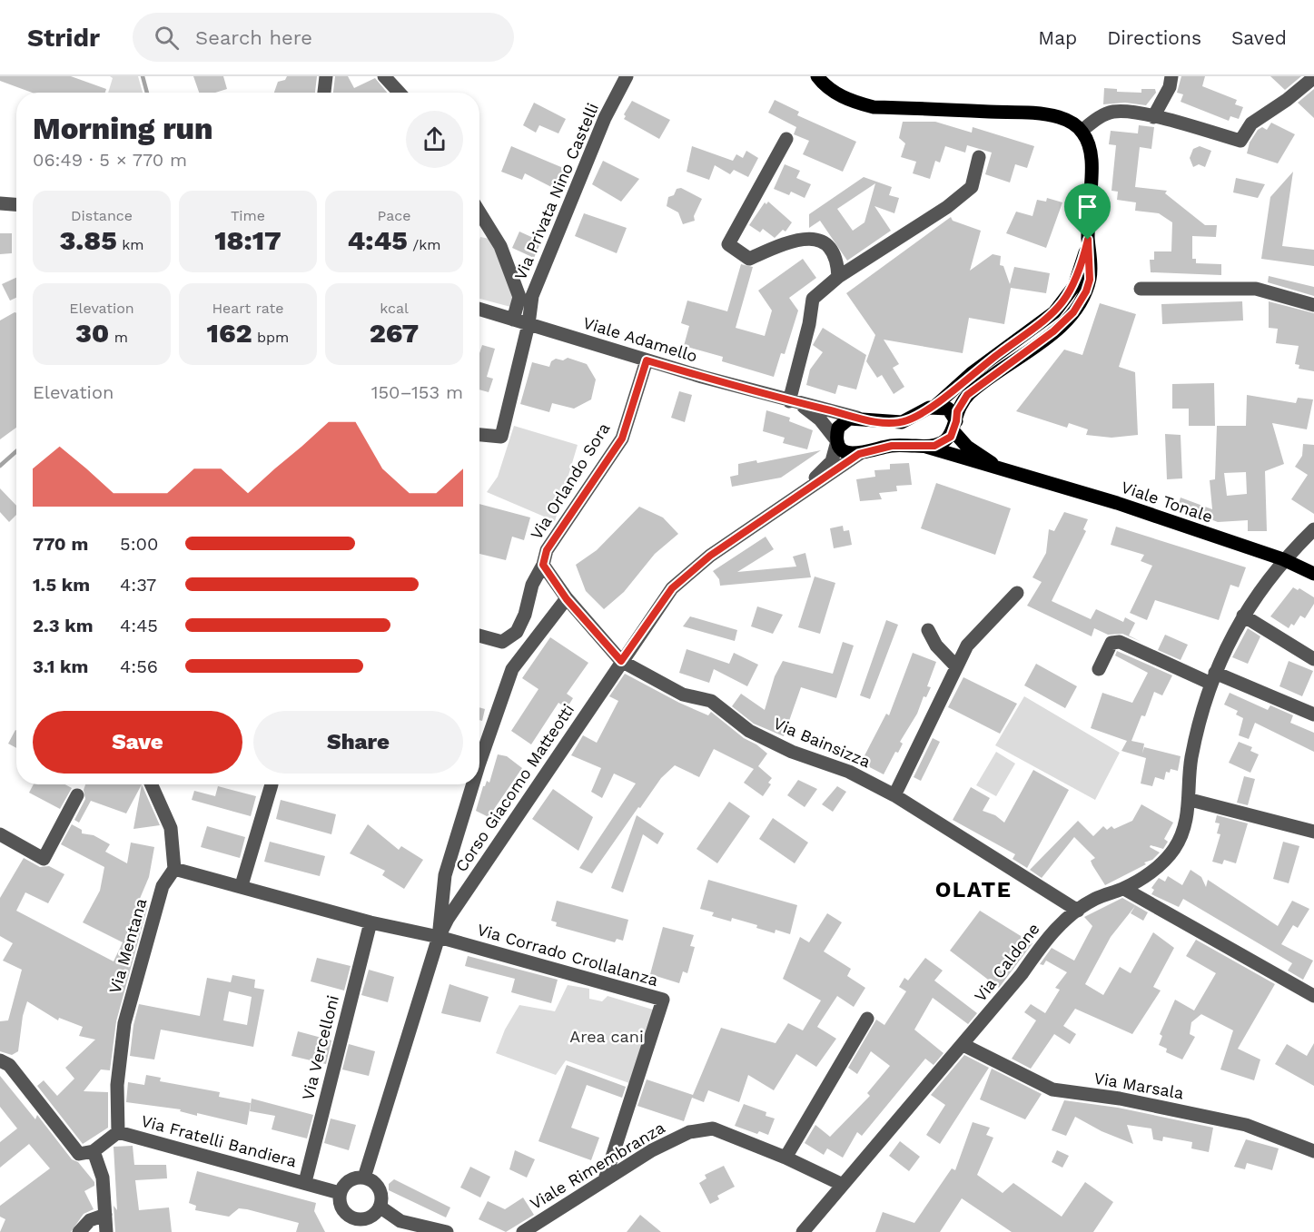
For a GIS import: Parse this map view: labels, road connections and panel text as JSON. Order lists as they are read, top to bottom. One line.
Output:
{"streets":{"main road":["Viale Tonale"],"street":["Via Privata Nino Castelli","Viale Adamello","Via Orlando Sora","Via Bainsizza","Corso Giacomo Matteotti","Via Mentana","Via Corrado Crollalanza","Via Caldone","Via Vercelloni","Via Marsala","Via Fratelli Bandiera","Viale Rimembranza"]},"crossings":[["Via Privata Nino Castelli","Viale Adamello"],["Viale Adamello","Via Orlando Sora"],["Viale Adamello","Corso Giacomo Matteotti"],["Via Orlando Sora","Via Bainsizza"],["Via Orlando Sora","Corso Giacomo Matteotti"],["Viale Tonale","Via Caldone"],["Via Bainsizza","Corso Giacomo Matteotti"],["Via Bainsizza","Via Caldone"],["Corso Giacomo Matteotti","Via Corrado Crollalanza"],["Corso Giacomo Matteotti","Via Fratelli Bandiera"],["Via Mentana","Via Fratelli Bandiera"],["Via Corrado Crollalanza","Viale Rimembranza"],["Via Caldone","Via Marsala"],["Via Caldone","Viale Rimembranza"],["Via Vercelloni","Via Fratelli Bandiera"]],"districts":["OLATE"],"parks":["Area cani"],"page":{"header":"Stridr","search":"Search here","nav":["Map","Directions","Saved"],"heading":["Morning run","06:49 · 5 × 770 m"],"stats":[["Distance","3.85 km"],["Time","18:17"],["Pace","4:45 /km"],["Elevation","30 m"],["Heart rate","162 bpm"],["kcal","267"]],"chart":["Elevation","150–153 m"],"list":[{"name":"770 m","note":"5:00"},{"name":"1.5 km","note":"4:37"},{"name":"2.3 km","note":"4:45"},{"name":"3.1 km","note":"4:56"}],"buttons":["Save","Share"]}}
